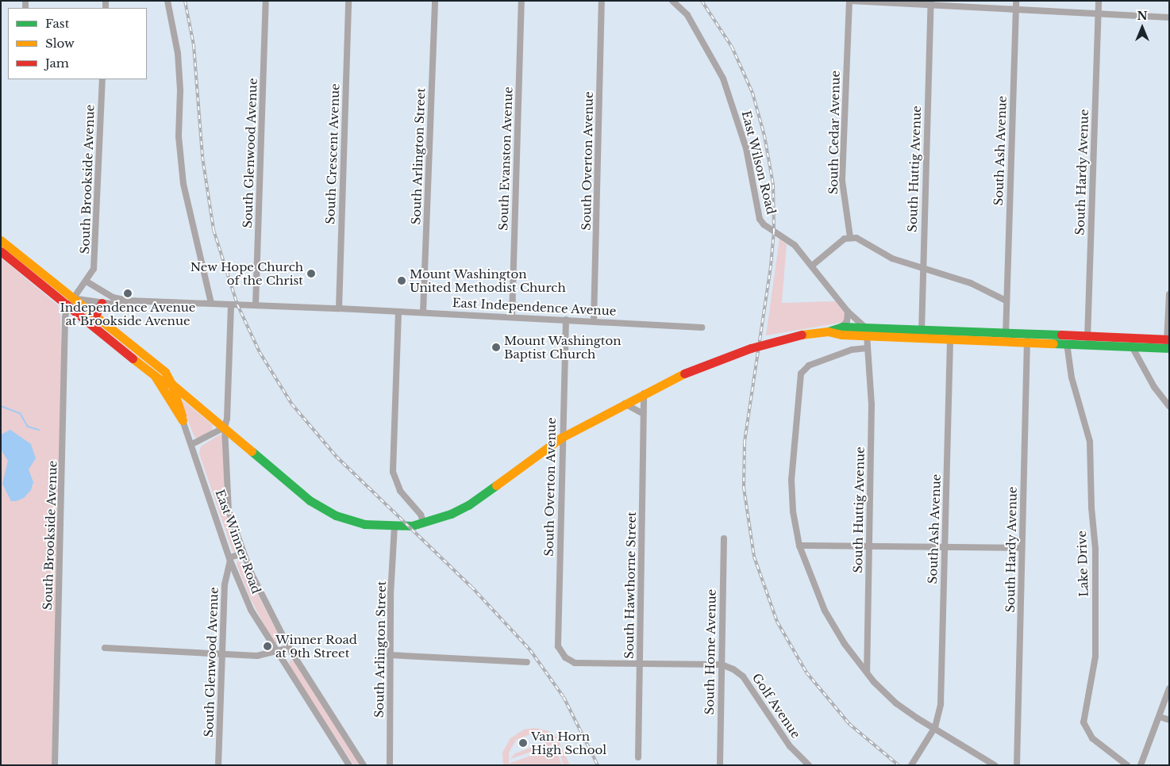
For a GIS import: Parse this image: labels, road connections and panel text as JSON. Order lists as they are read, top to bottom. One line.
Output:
{"streets":{"main road":["East Winner Road"],"street":["South Cedar Avenue","South Ash Avenue","South Glenwood Avenue","South Crescent Avenue","South Arlington Street","South Evanston Avenue","South Overton Avenue","East Wilson Road","South Huttig Avenue","South Hardy Avenue","South Brookside Avenue","East Independence Avenue","Lake Drive","South Hawthorne Street","South Home Avenue","Golf Avenue"]},"crossings":[["South Glenwood Avenue","East Independence Avenue"],["South Glenwood Avenue","East Winner Road"],["South Crescent Avenue","East Independence Avenue"],["South Arlington Street","East Independence Avenue"],["South Evanston Avenue","East Independence Avenue"],["South Overton Avenue","East Independence Avenue"],["South Overton Avenue","South Hawthorne Street"],["South Brookside Avenue","East Independence Avenue"],["South Brookside Avenue","East Winner Road"],["East Independence Avenue","East Winner Road"],["South Home Avenue","Golf Avenue"]],"places":["New Hope Church of the Christ","Mount Washington United Methodist Church","Independence Avenue at Brookside Avenue","Mount Washington Baptist Church","Winner Road at 9th Street","Van Horn High School"],"legend":["Fast","Slow","Jam"],"north":"top"}
